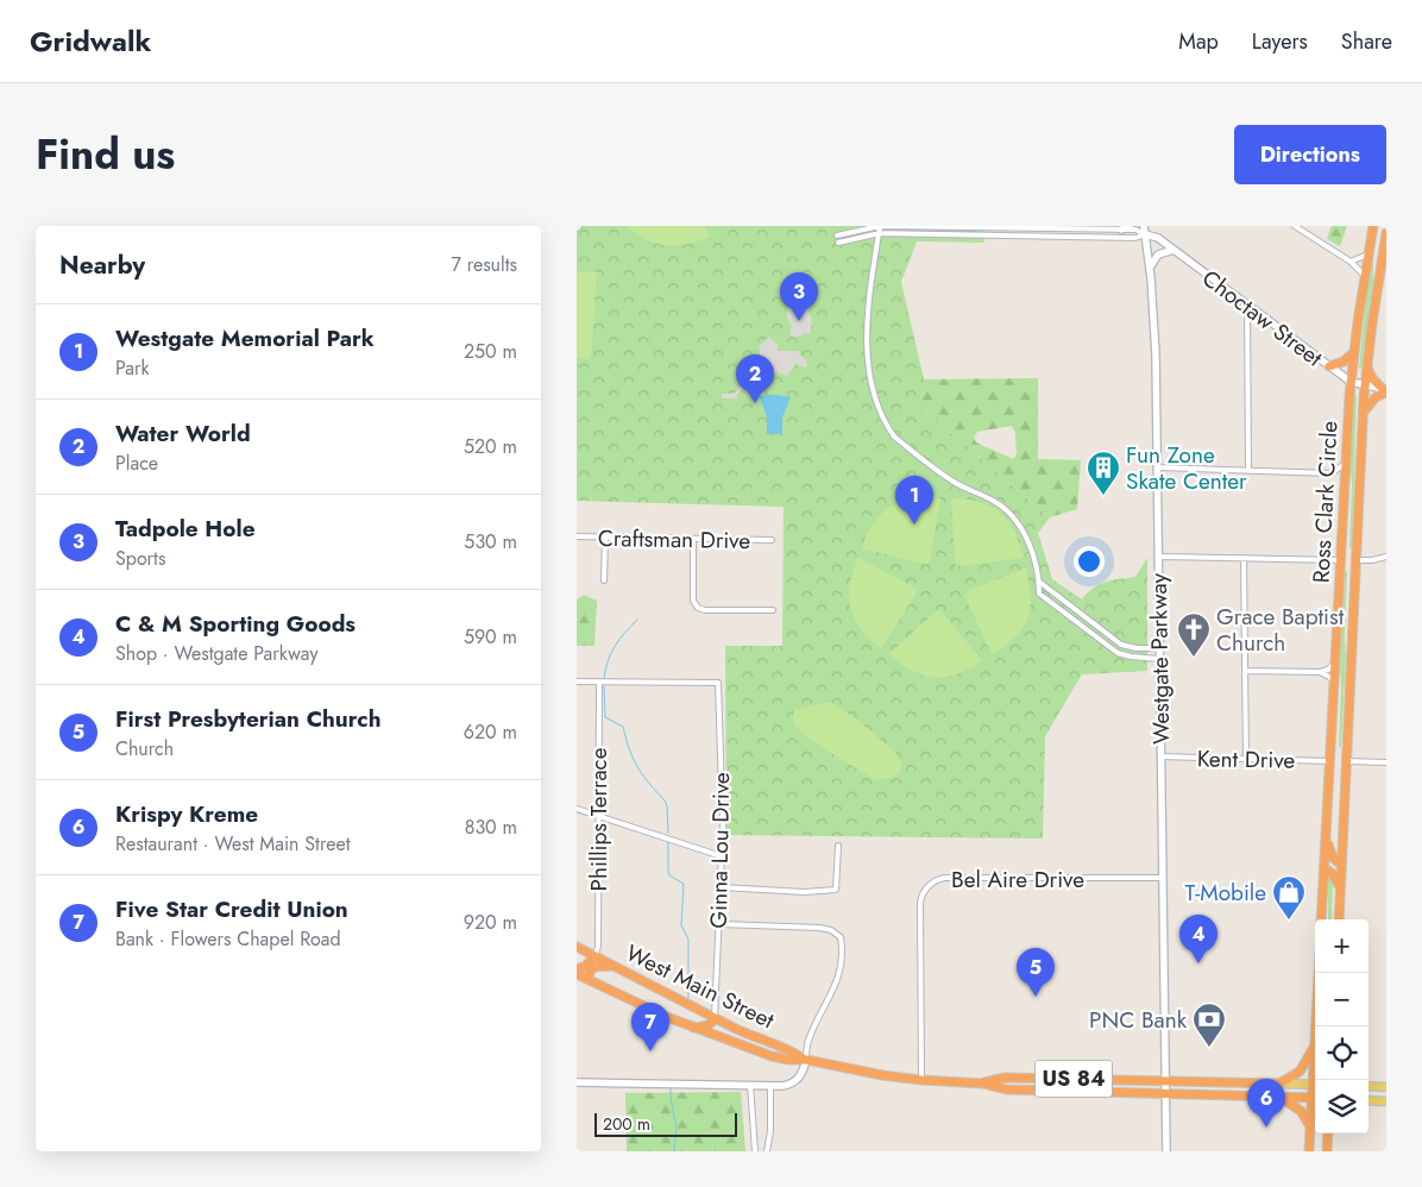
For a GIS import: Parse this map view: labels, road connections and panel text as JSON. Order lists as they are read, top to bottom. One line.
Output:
{"streets":{"highway":["Ross Clark Circle","West Main Street","US 84"],"main road":["Choctaw Street","Westgate Parkway"],"street":["Craftsman Drive","Kent Drive","Phillips Terrace","Ginna Lou Drive","Bel Aire Drive"]},"crossings":[["Choctaw Street","Ross Clark Circle"],["Choctaw Street","Westgate Parkway"],["Ross Clark Circle","Kent Drive"],["Westgate Parkway","Kent Drive"],["Westgate Parkway","Bel Aire Drive"],["Westgate Parkway","West Main Street"],["Phillips Terrace","Ginna Lou Drive"],["Phillips Terrace","West Main Street"],["Ginna Lou Drive","West Main Street"],["Bel Aire Drive","West Main Street"]],"places":{"building":["Fun Zone Skate Center"],"church":["Grace Baptist Church"],"shop":["T-Mobile"],"bank":["PNC Bank"]},"scale_bar":"200 m","page":{"header":"Gridwalk","nav":["Map","Layers","Share"],"title":"Find us","buttons":"Directions","heading":["Nearby","7 results"],"pins":["3","2","1","4","5","7","6"],"list":[{"mark":"1","name":"Westgate Memorial Park","note":"Park","value":"250 m"},{"mark":"2","name":"Water World","note":"Place","value":"520 m"},{"mark":"3","name":"Tadpole Hole","note":"Sports","value":"530 m"},{"mark":"4","name":"C & M Sporting Goods","note":"Shop · Westgate Parkway","value":"590 m"},{"mark":"5","name":"First Presbyterian Church","note":"Church","value":"620 m"},{"mark":"6","name":"Krispy Kreme","note":"Restaurant · West Main Street","value":"830 m"},{"mark":"7","name":"Five Star Credit Union","note":"Bank · Flowers Chapel Road","value":"920 m"}],"map_buttons":["+","−"],"scale":"200 m"}}
